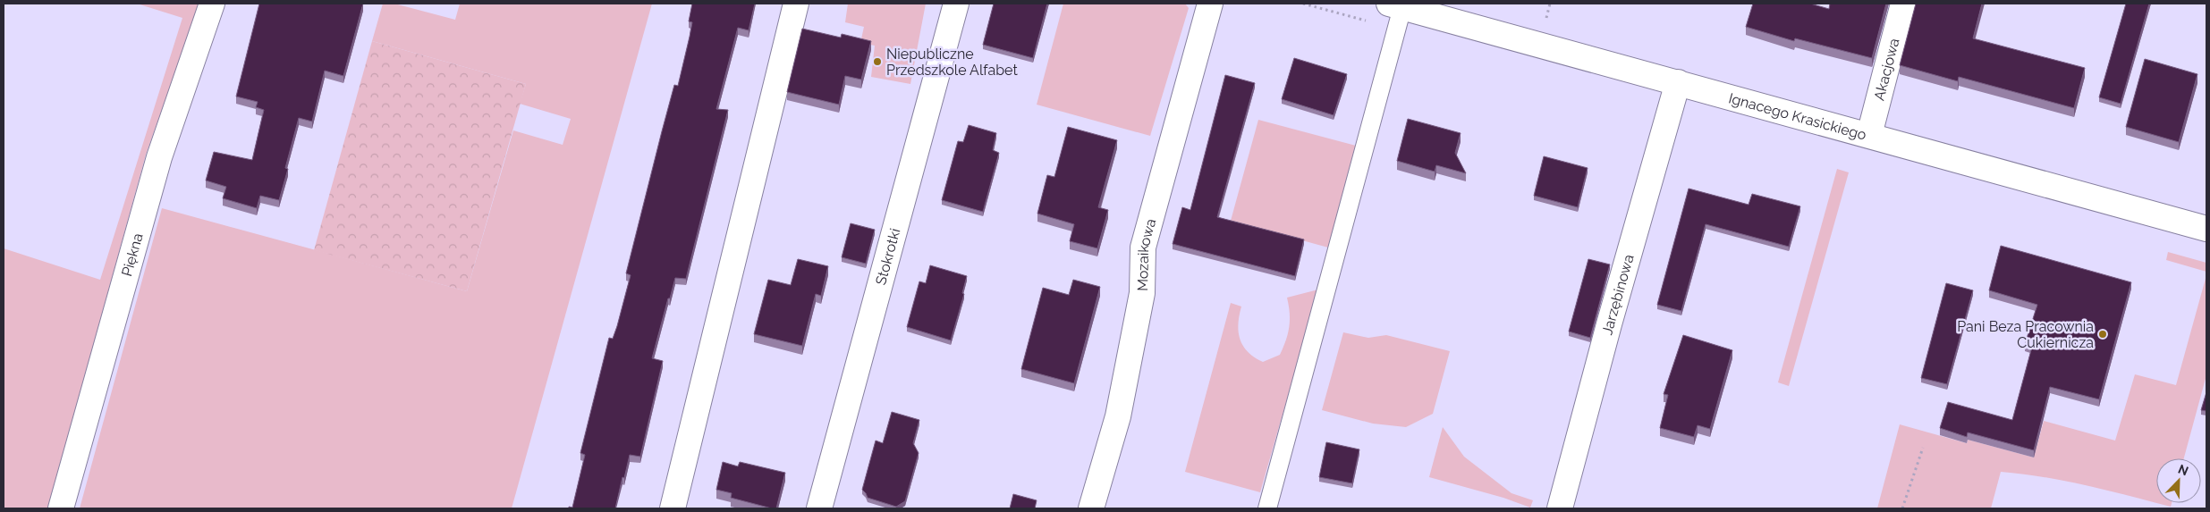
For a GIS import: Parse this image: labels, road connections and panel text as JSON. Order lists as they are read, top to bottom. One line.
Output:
{"streets":{"street":["Akacjowa","Ignacego Krasickiego","Piękna","Mozaikowa","Stokrotki","Jarzębinowa"]},"crossings":[["Akacjowa","Ignacego Krasickiego"],["Ignacego Krasickiego","Jarzębinowa"]],"places":["Niepubliczne Przedszkole Alfabet","Pani Beza Pracownia Cukiernicza"],"north":"top right"}
